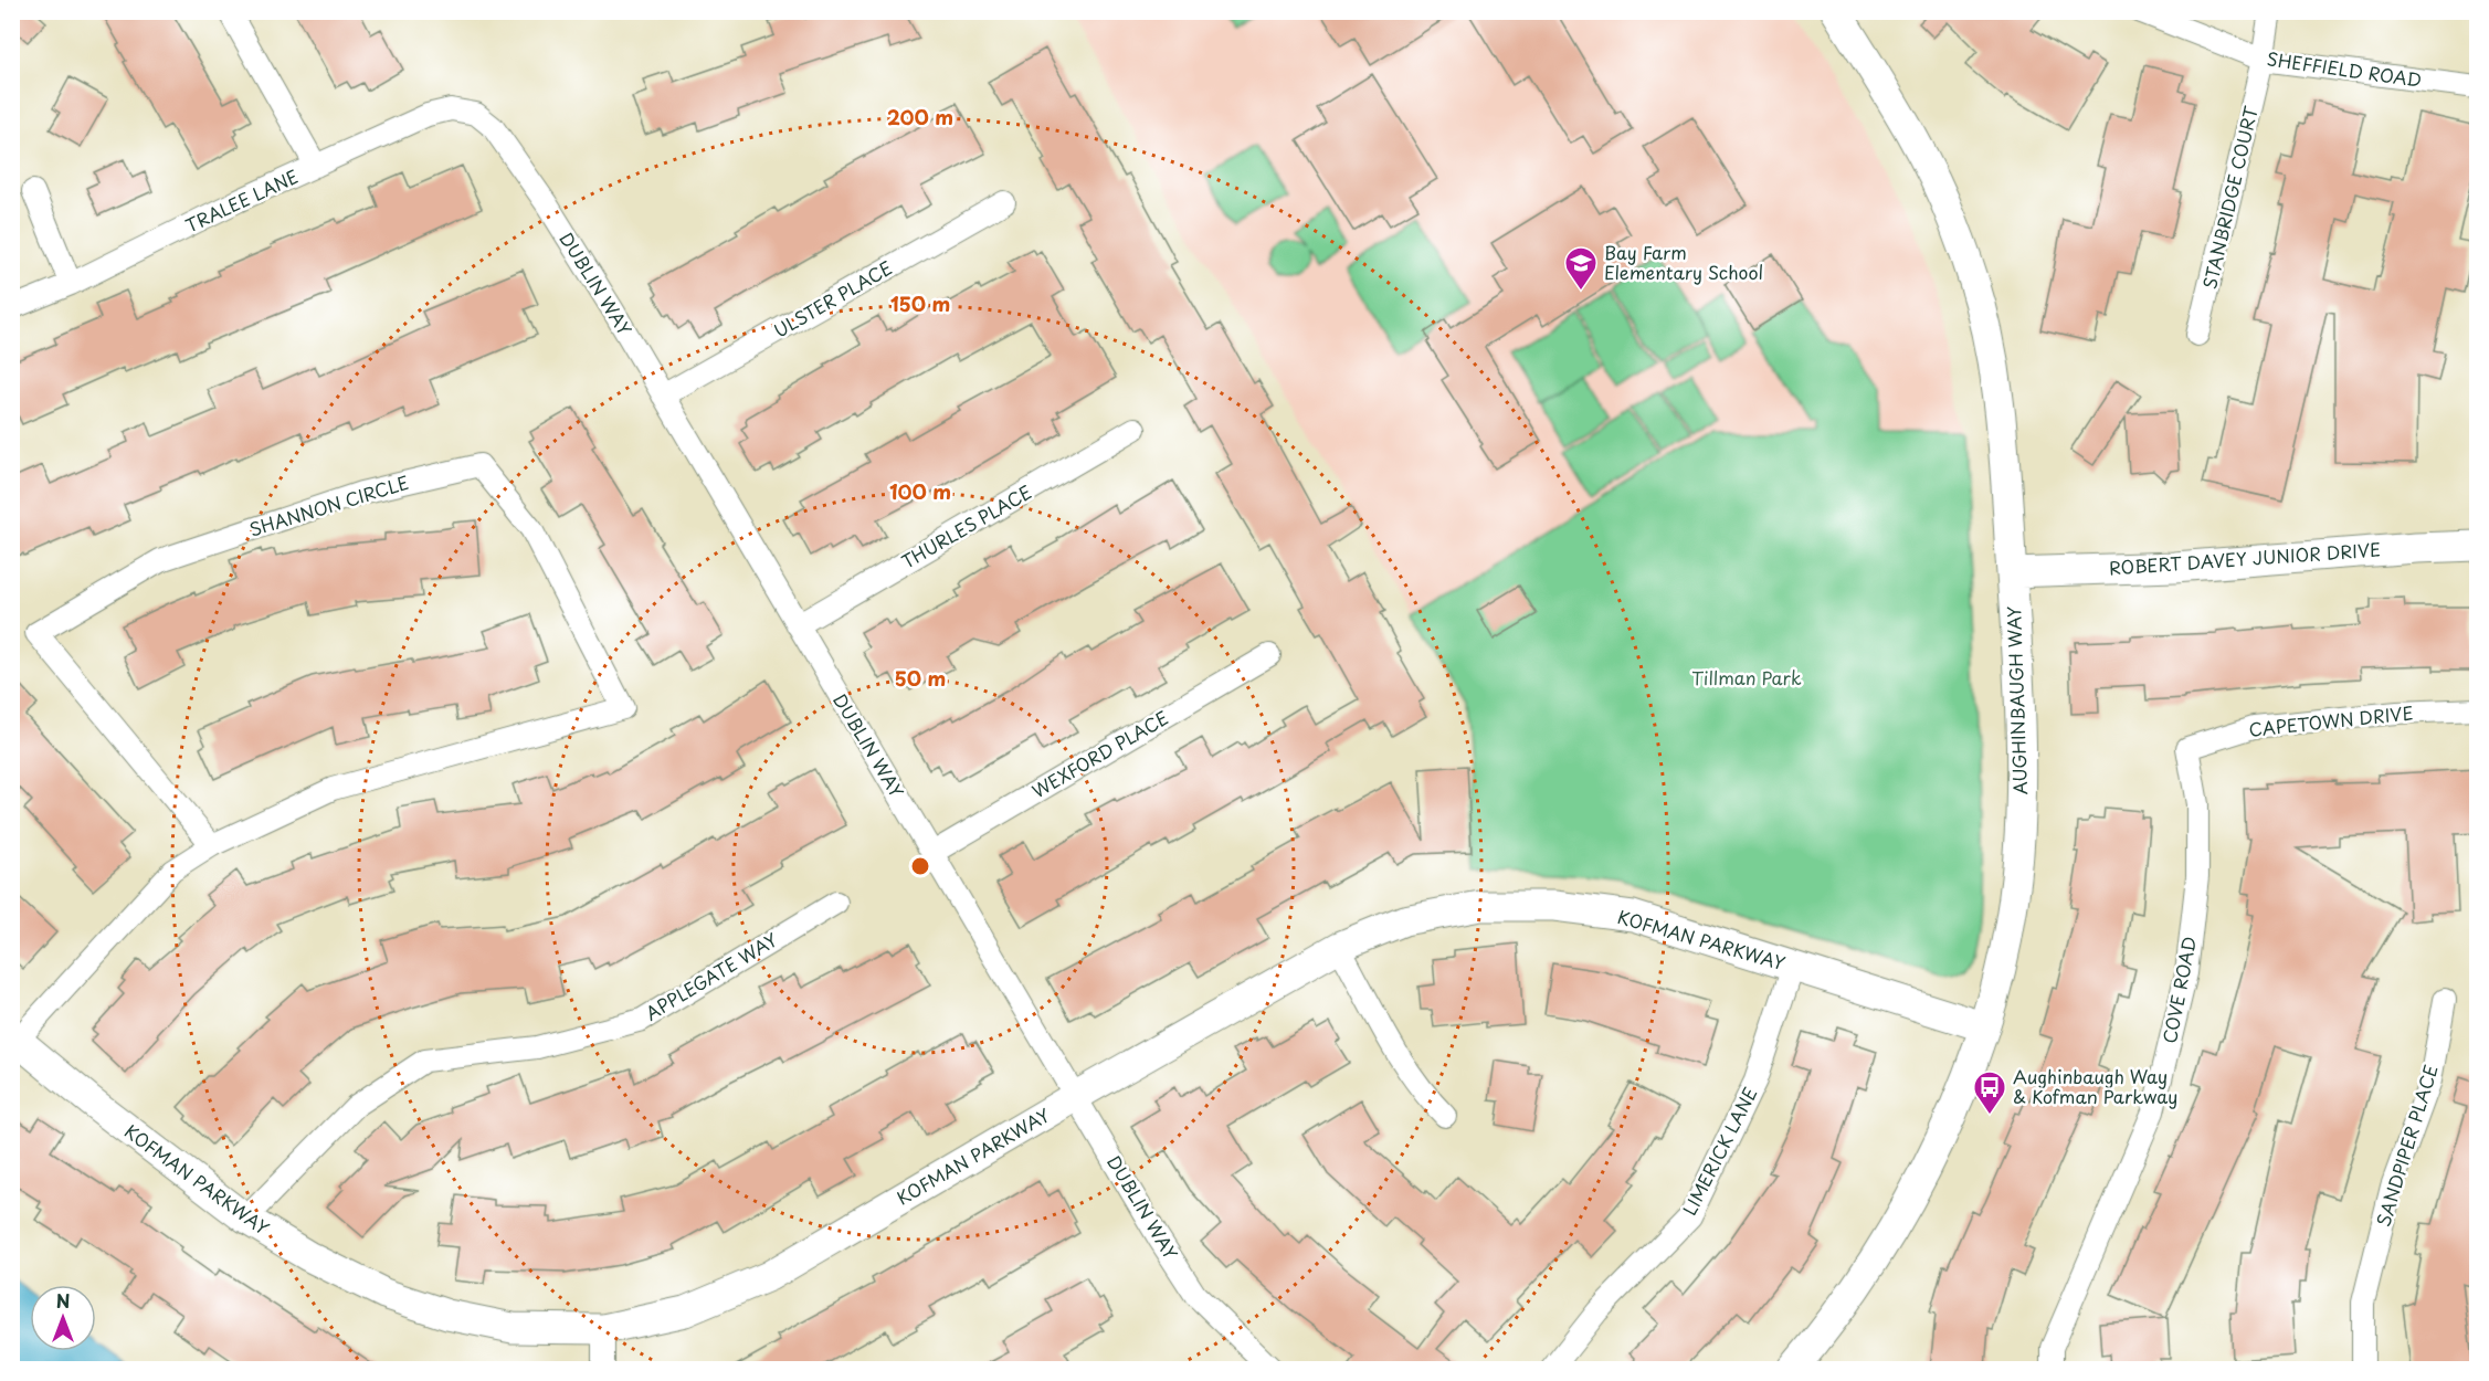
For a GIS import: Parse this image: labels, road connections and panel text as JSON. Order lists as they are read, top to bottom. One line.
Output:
{"streets":{"street":["SHEFFIELD ROAD","STANBRIDGE COURT","TRALEE LANE","DUBLIN WAY","ULSTER PLACE","SHANNON CIRCLE","THURLES PLACE","ROBERT DAVEY JUNIOR DRIVE","AUGHINBAUGH WAY","CAPETOWN DRIVE","WEXFORD PLACE","KOFMAN PARKWAY","APPLEGATE WAY","COVE ROAD","SANDPIPER PLACE","LIMERICK LANE"]},"crossings":[["SHEFFIELD ROAD","STANBRIDGE COURT"],["TRALEE LANE","DUBLIN WAY"],["DUBLIN WAY","ULSTER PLACE"],["DUBLIN WAY","THURLES PLACE"],["DUBLIN WAY","WEXFORD PLACE"],["DUBLIN WAY","KOFMAN PARKWAY"],["SHANNON CIRCLE","KOFMAN PARKWAY"],["ROBERT DAVEY JUNIOR DRIVE","AUGHINBAUGH WAY"],["AUGHINBAUGH WAY","KOFMAN PARKWAY"],["CAPETOWN DRIVE","COVE ROAD"],["KOFMAN PARKWAY","APPLEGATE WAY"],["KOFMAN PARKWAY","LIMERICK LANE"]],"parks":["Tillman Park"],"places":{"school or university":["Bay Farm Elementary School"],"bus stop":["Aughinbaugh Way & Kofman Parkway"]},"north":"top","rings":["200 m","150 m","100 m","50 m"]}
